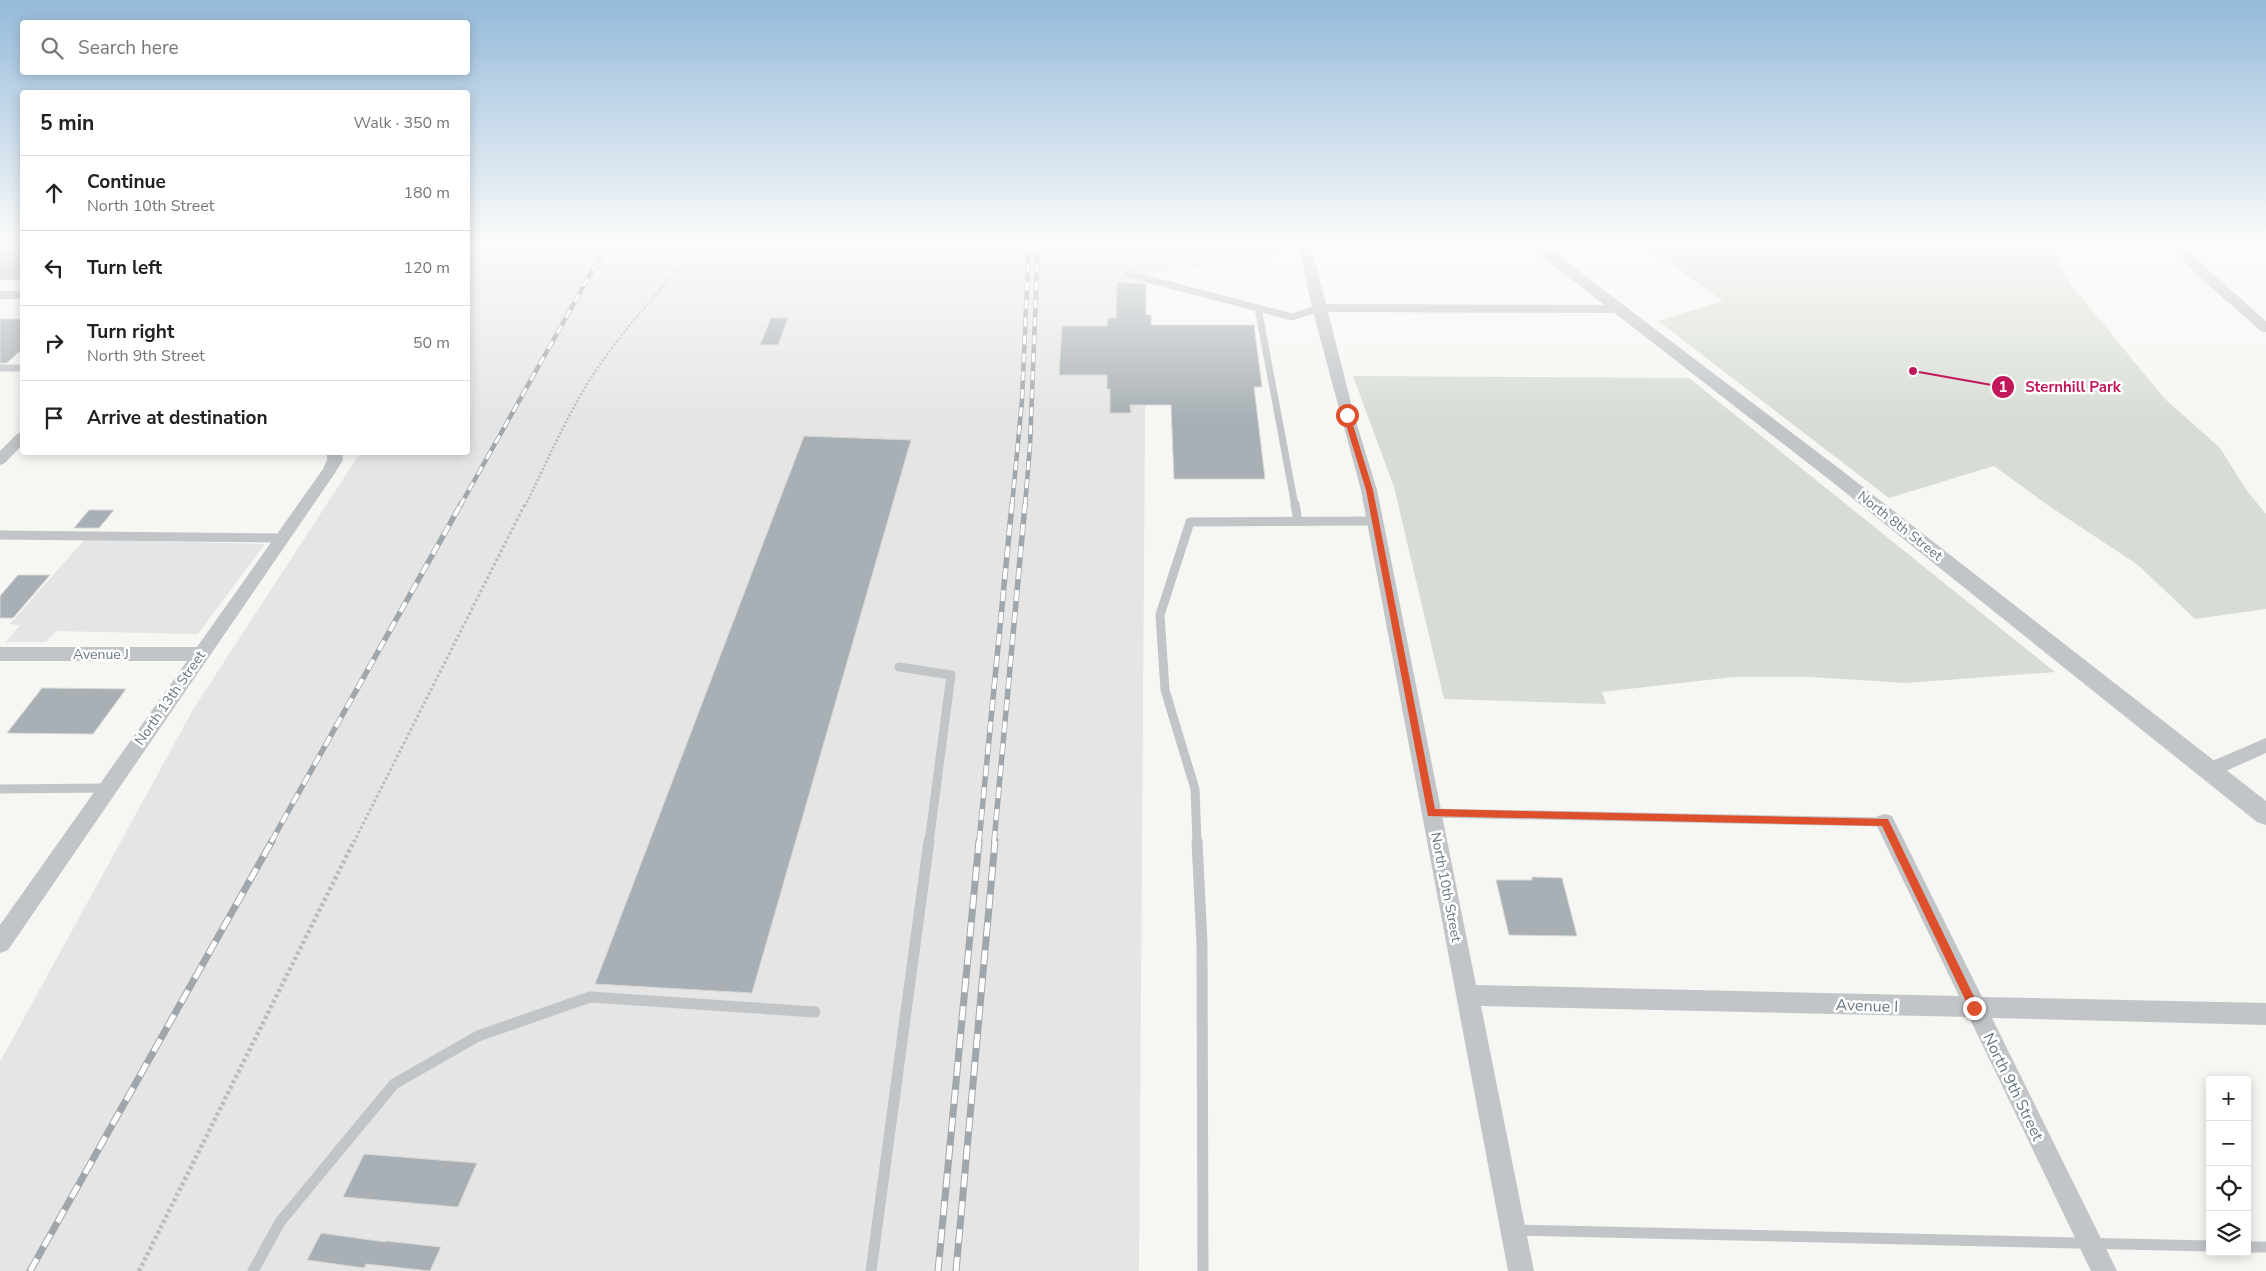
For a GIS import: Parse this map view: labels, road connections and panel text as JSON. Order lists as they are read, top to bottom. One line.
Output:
{"streets":{"street":["North 8th Street","Avenue J","North 13th Street","North 10th Street","Avenue I","North 9th Street"]},"crossings":[["Avenue J","North 13th Street"],["North 10th Street","Avenue I"],["Avenue I","North 9th Street"]],"places":["Sternhill Park"],"page":{"search":"Search here","heading":["5 min","Walk · 350 m"],"list":[["Continue","North 10th Street","180 m"],["Turn left","120 m"],["Turn right","North 9th Street","50 m"],"Arrive at destination"],"map_buttons":["+","−"]}}
